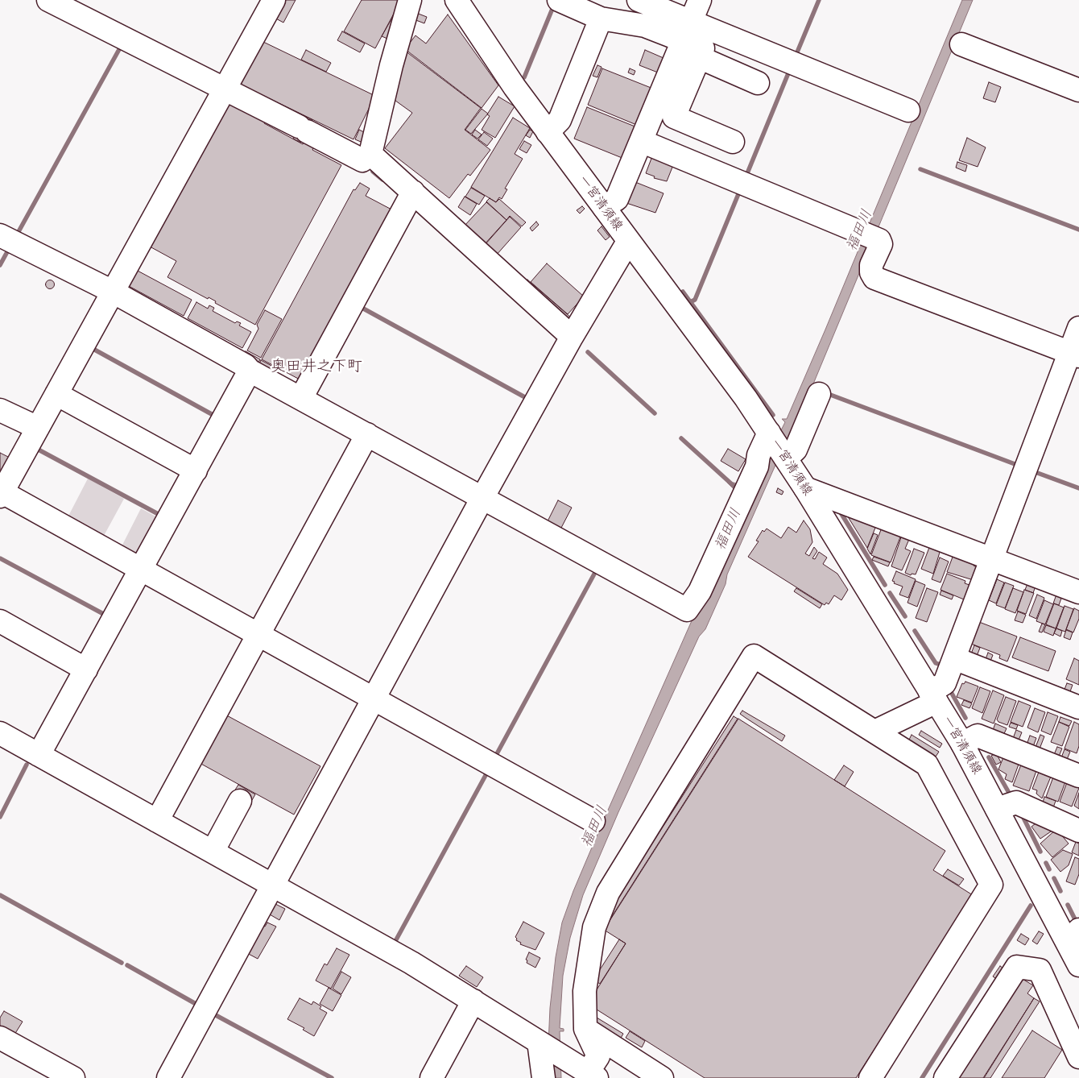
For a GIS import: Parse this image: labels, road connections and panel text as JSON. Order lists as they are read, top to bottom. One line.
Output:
{"streets":{"street":["一宮清須線"]},"districts":["奥田井之下町"],"water":["福田川"]}
